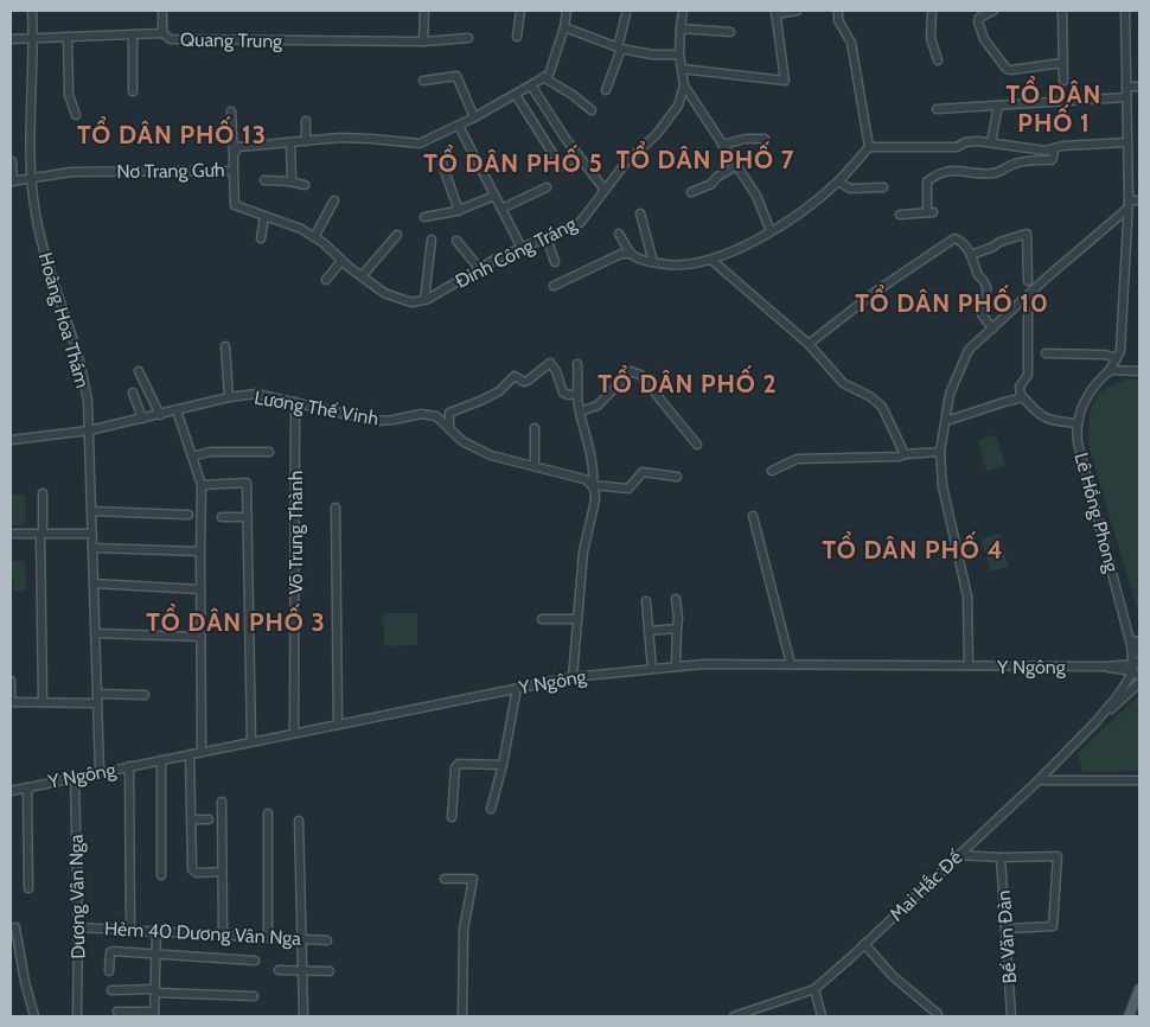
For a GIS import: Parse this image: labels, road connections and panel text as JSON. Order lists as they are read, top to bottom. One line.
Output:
{"streets":{"street":["Quang Trung","Nơ Trang Gưh","Đinh Công Tráng","Hoàng Hoa Thám","Lương Thế Vinh","Lê Hồng Phong","Võ Trung Thành","Y Ngông","Mai Hắc Đế","Dương Vân Nga","Hẻm 40 Dương Vân Nga","Bế Văn Đàn"]},"crossings":[["Quang Trung","Hoàng Hoa Thám"],["Nơ Trang Gưh","Hoàng Hoa Thám"],["Hoàng Hoa Thám","Lương Thế Vinh"],["Hoàng Hoa Thám","Y Ngông"],["Lương Thế Vinh","Võ Trung Thành"],["Lê Hồng Phong","Y Ngông"],["Lê Hồng Phong","Mai Hắc Đế"],["Võ Trung Thành","Y Ngông"],["Y Ngông","Mai Hắc Đế"],["Y Ngông","Dương Vân Nga"],["Dương Vân Nga","Hẻm 40 Dương Vân Nga"]],"districts":["TỔ DÂN PHỐ 1","TỔ DÂN PHỐ 13","TỔ DÂN PHỐ 7","TỔ DÂN PHỐ 5","TỔ DÂN PHỐ 10","TỔ DÂN PHỐ 2","TỔ DÂN PHỐ 4","TỔ DÂN PHỐ 3"]}
